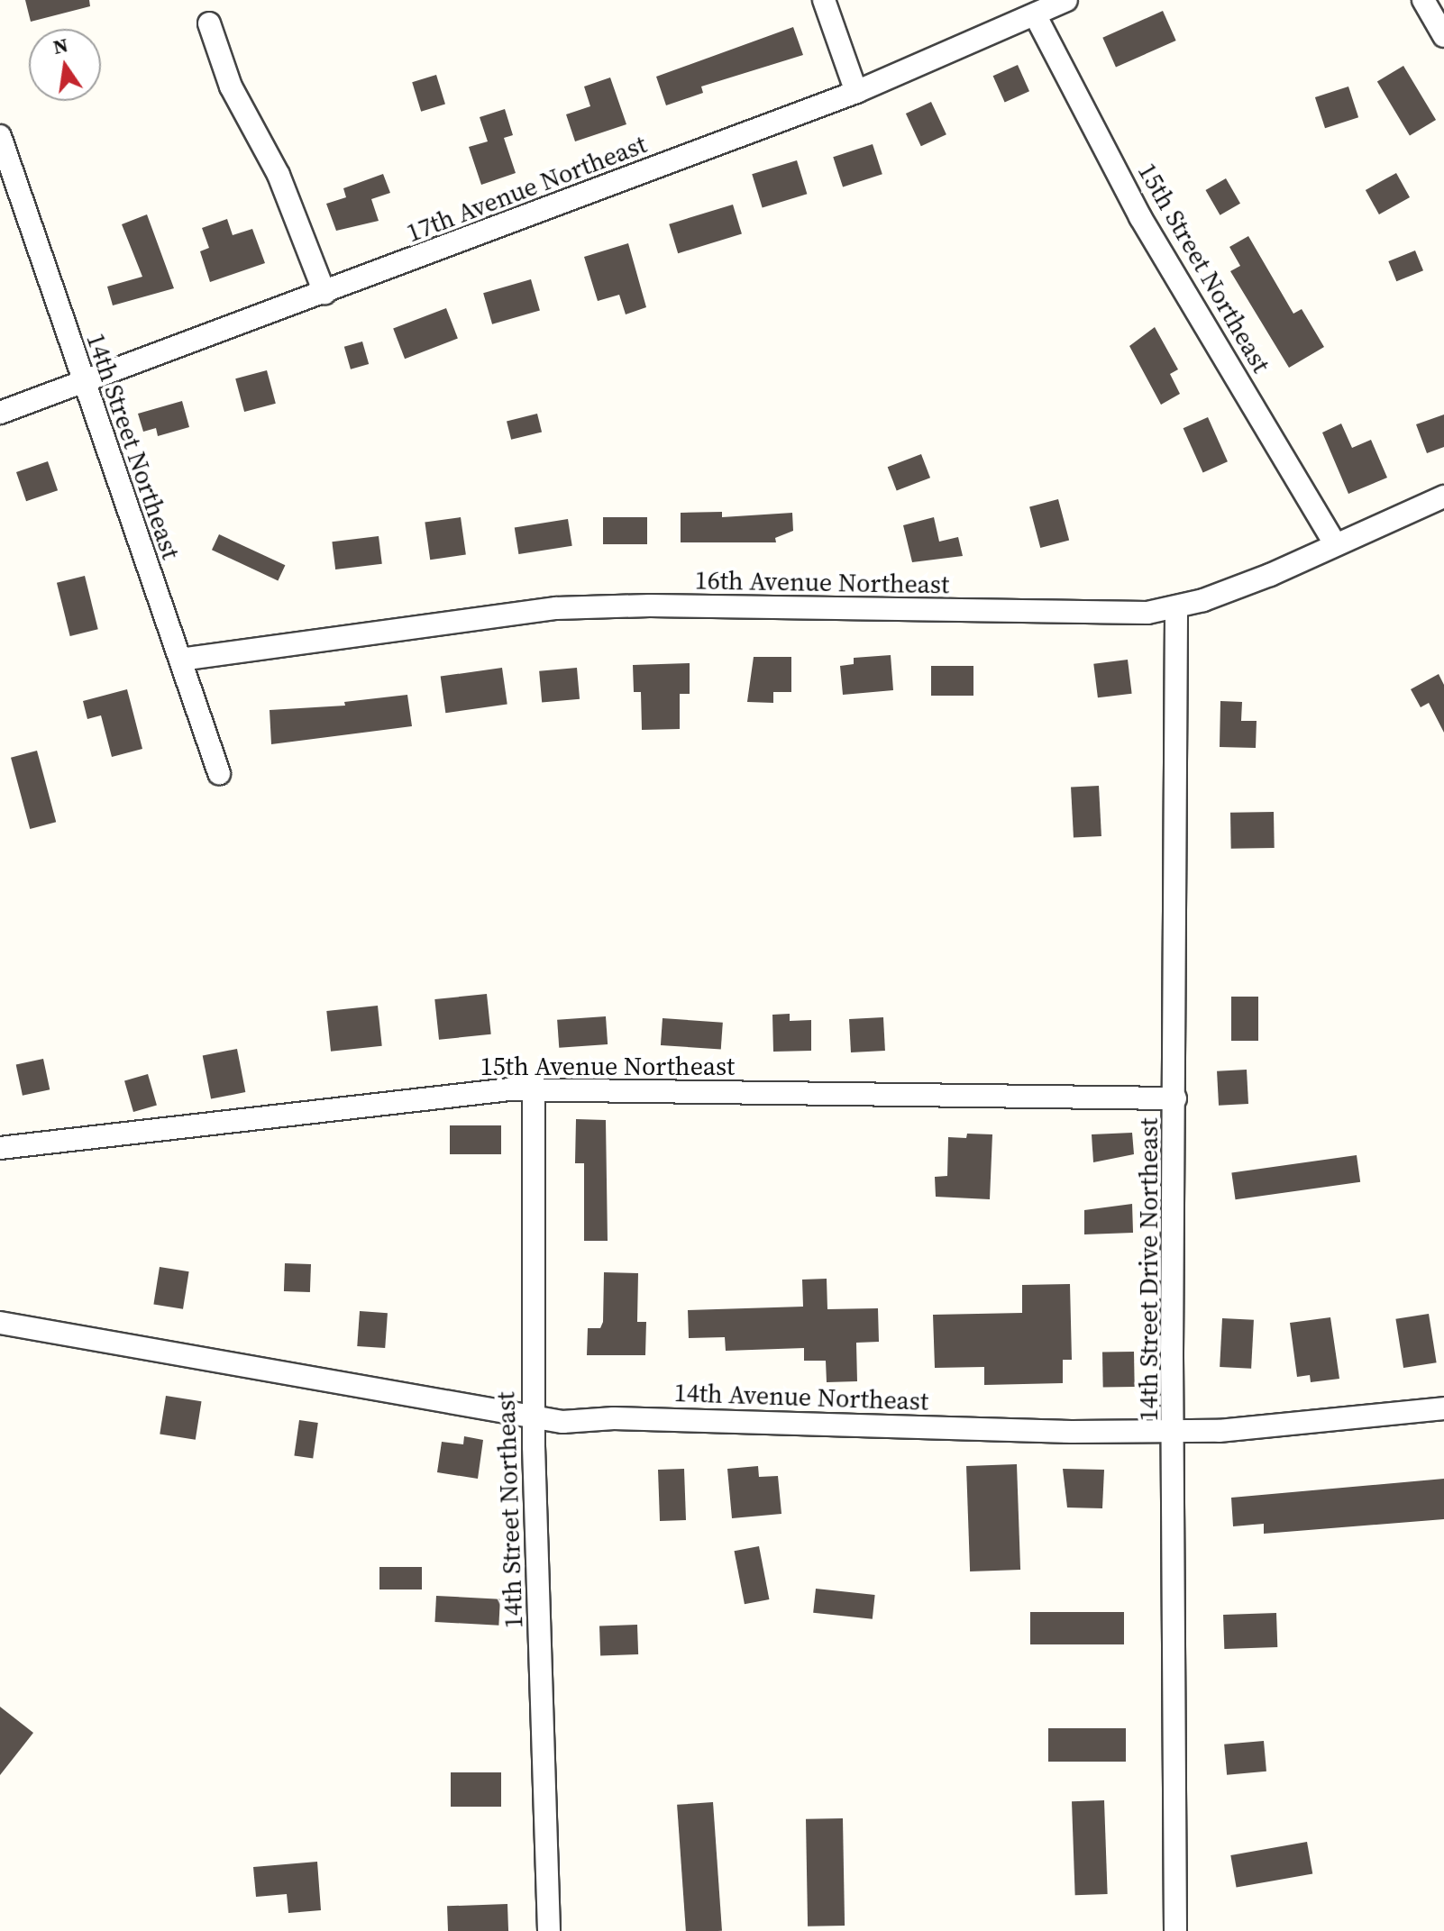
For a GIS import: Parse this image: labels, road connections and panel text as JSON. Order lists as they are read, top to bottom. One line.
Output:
{"streets":{"street":["17th Avenue Northeast","15th Street Northeast","14th Street Northeast","16th Avenue Northeast","15th Avenue Northeast","14th Street Drive Northeast","14th Avenue Northeast"]},"crossings":[["17th Avenue Northeast","15th Street Northeast"],["17th Avenue Northeast","14th Street Northeast"],["15th Street Northeast","16th Avenue Northeast"],["14th Street Northeast","16th Avenue Northeast"],["14th Street Northeast","15th Avenue Northeast"],["14th Street Northeast","14th Avenue Northeast"],["16th Avenue Northeast","14th Street Drive Northeast"],["15th Avenue Northeast","14th Street Drive Northeast"],["14th Street Drive Northeast","14th Avenue Northeast"]],"north":"top"}
